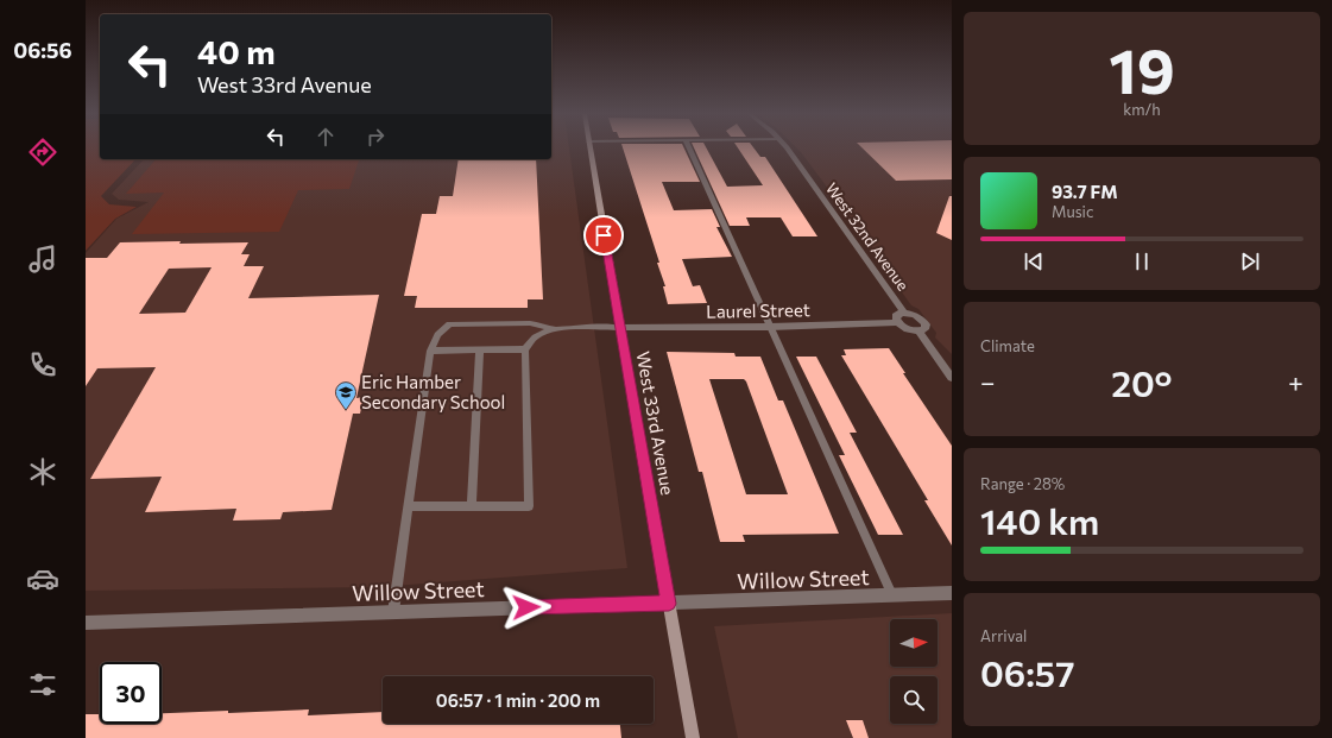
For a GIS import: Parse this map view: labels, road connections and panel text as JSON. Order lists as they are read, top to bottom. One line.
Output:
{"streets":{"street":["West 32nd Avenue","Laurel Street","West 33rd Avenue","Willow Street"]},"crossings":[["Laurel Street","West 33rd Avenue"],["West 33rd Avenue","Willow Street"]],"places":{"school or university":["Eric Hamber Secondary School"]},"north":"right","page":{"tabs":"06:56","tile":[["19","km/h"],"Climate",["Range · 28%","140 km"],["Arrival","06:57"]],"turn":["40 m","West 33rd Avenue"],"song":["93.7 FM","Music"],"heat":["−","20°","+"],"limit":"30","trip":"06:57 · 1 min · 200 m"}}
